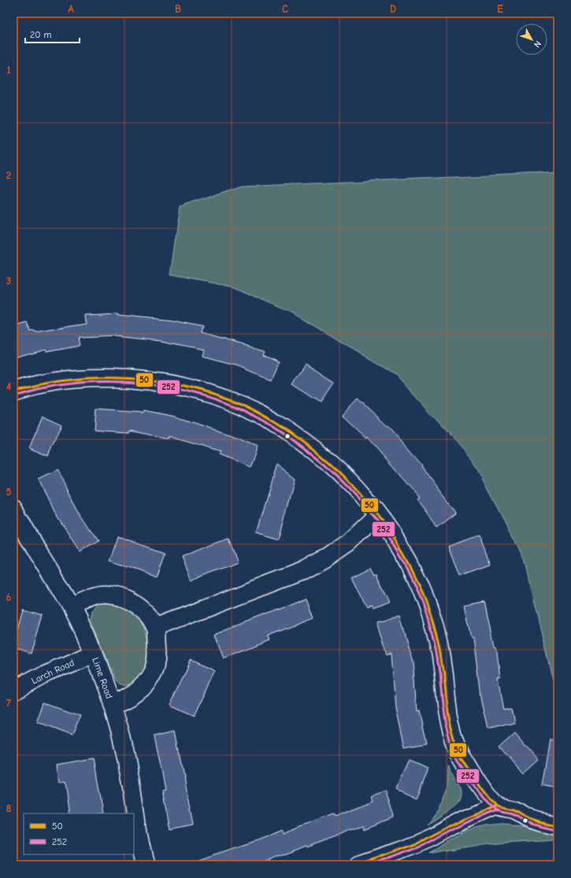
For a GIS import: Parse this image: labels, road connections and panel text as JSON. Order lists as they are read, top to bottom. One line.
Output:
{"streets":{"street":["Larch Road","Lime Road"]},"crossings":[["Larch Road","Lime Road"]],"lines":["transit line 50","transit line 252"],"legend":["50","252"],"scale_bar":"20 m","north":"bottom right","grid":{"columns":["A","B","C","D","E"],"rows":["1","2","3","4","5","6","7","8"]}}
